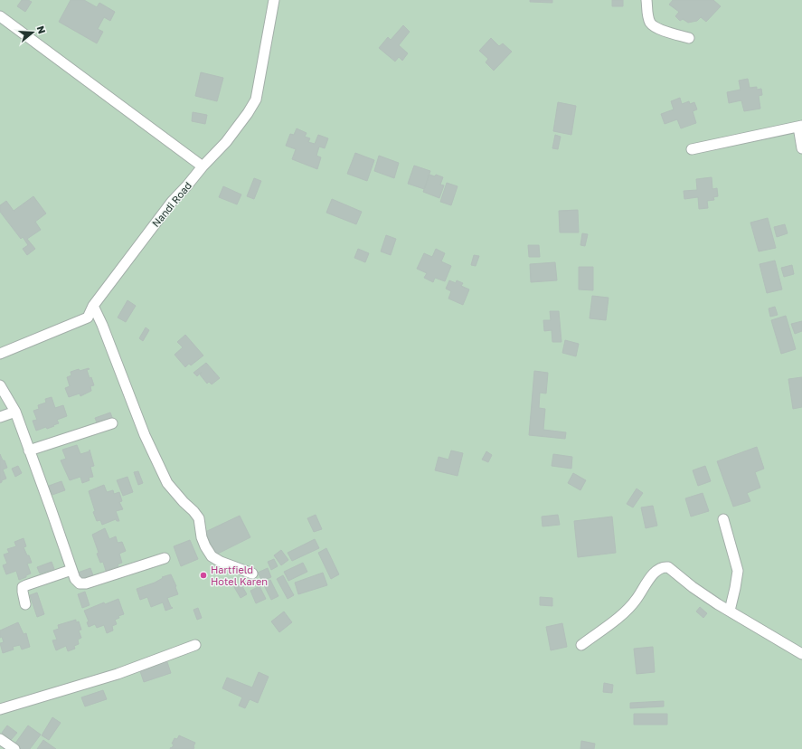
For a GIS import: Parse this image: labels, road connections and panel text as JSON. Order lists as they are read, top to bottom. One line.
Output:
{"streets":{"street":["Nandi Road"]},"places":["Hartfield Hotel Karen"],"north":"right"}
